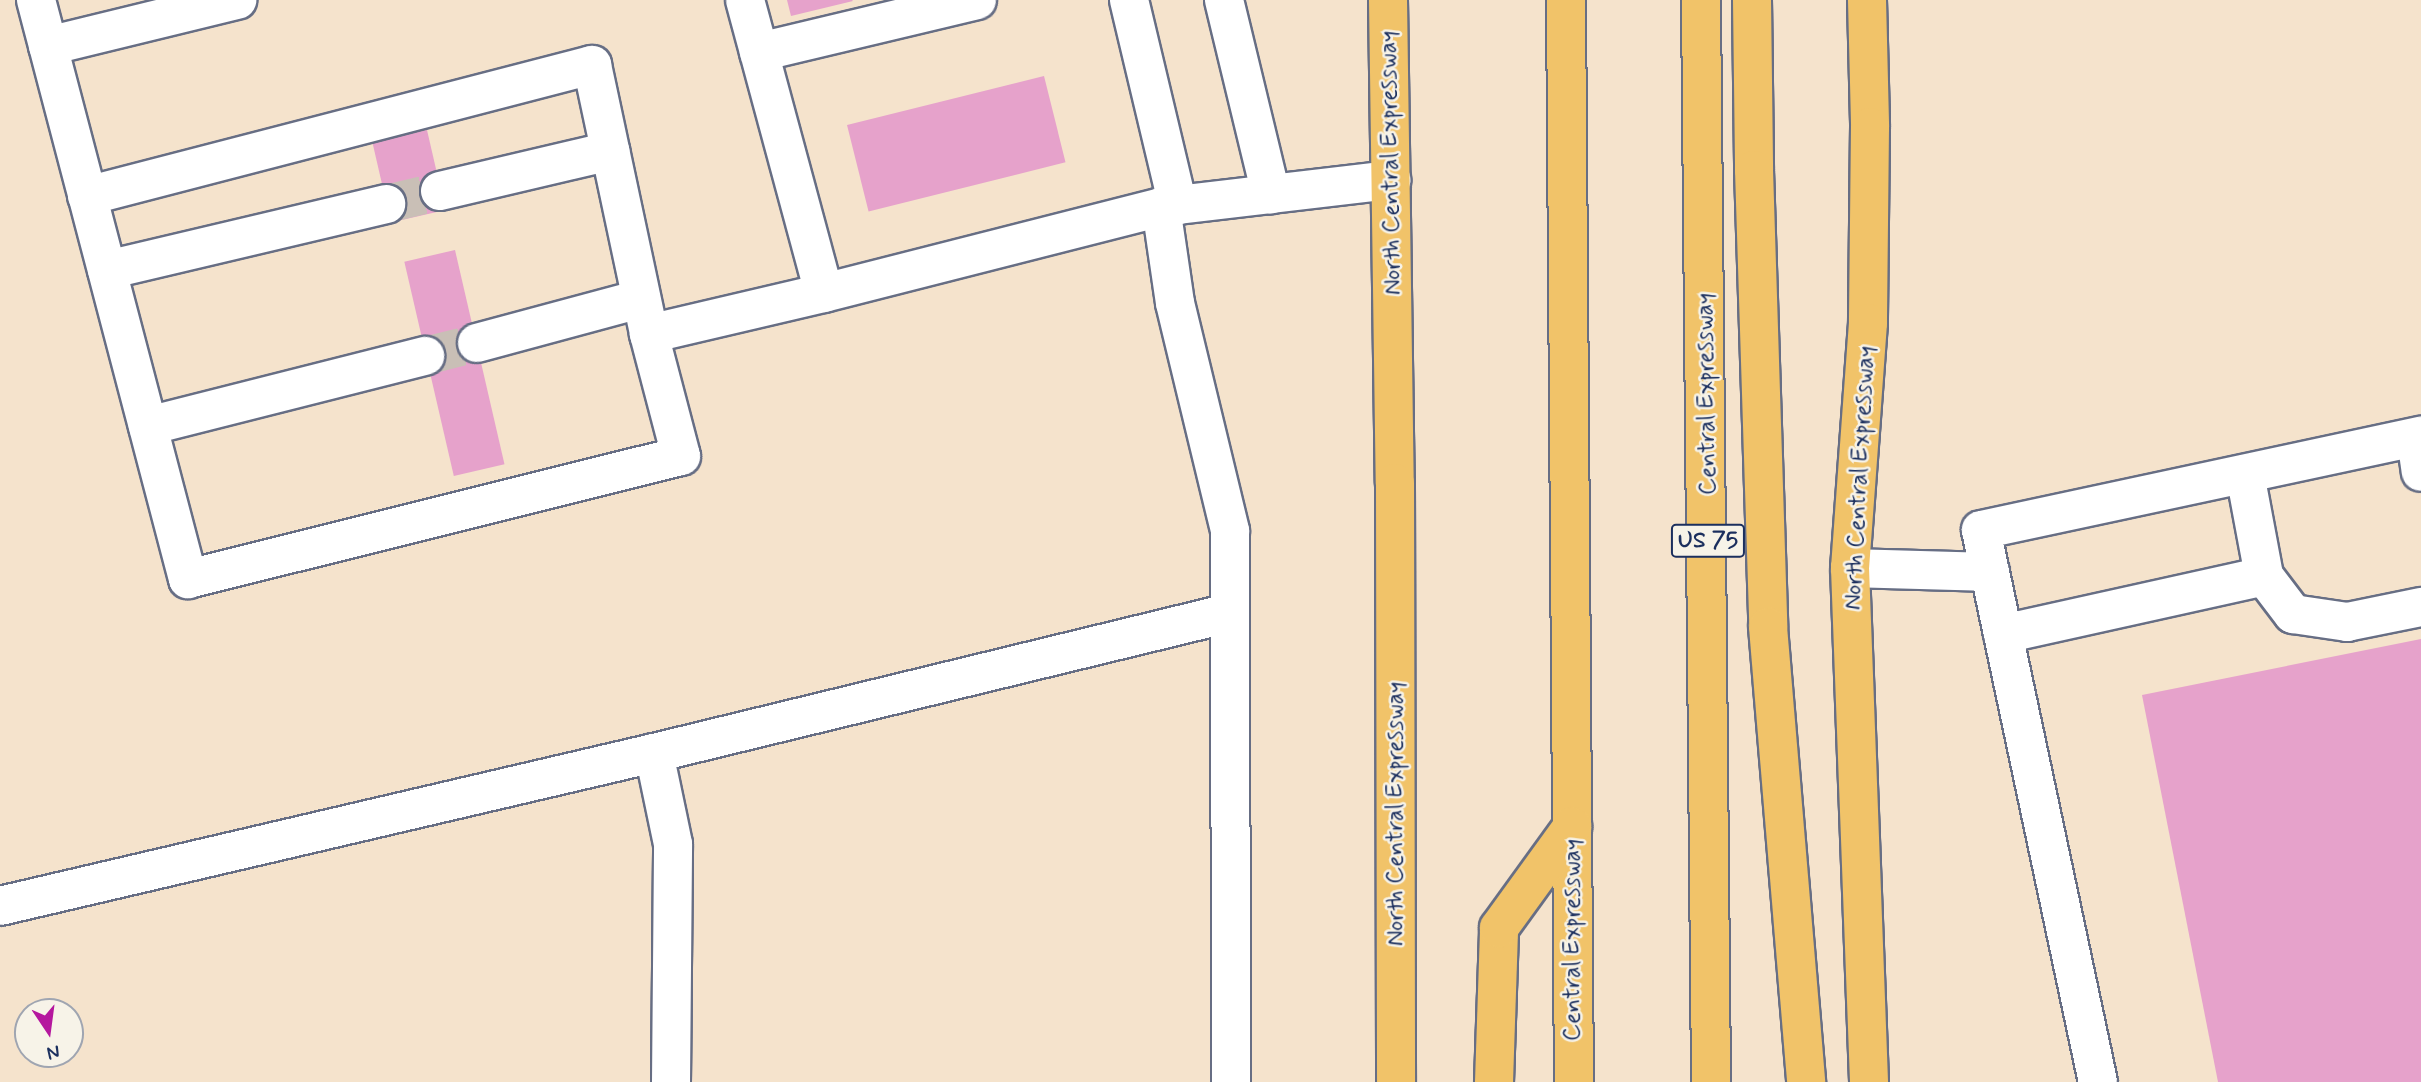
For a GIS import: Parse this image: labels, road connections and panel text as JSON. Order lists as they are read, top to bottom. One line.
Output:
{"streets":{"main road":["North Central Expressway","Central Expressway","US 75"]},"north":"bottom"}
